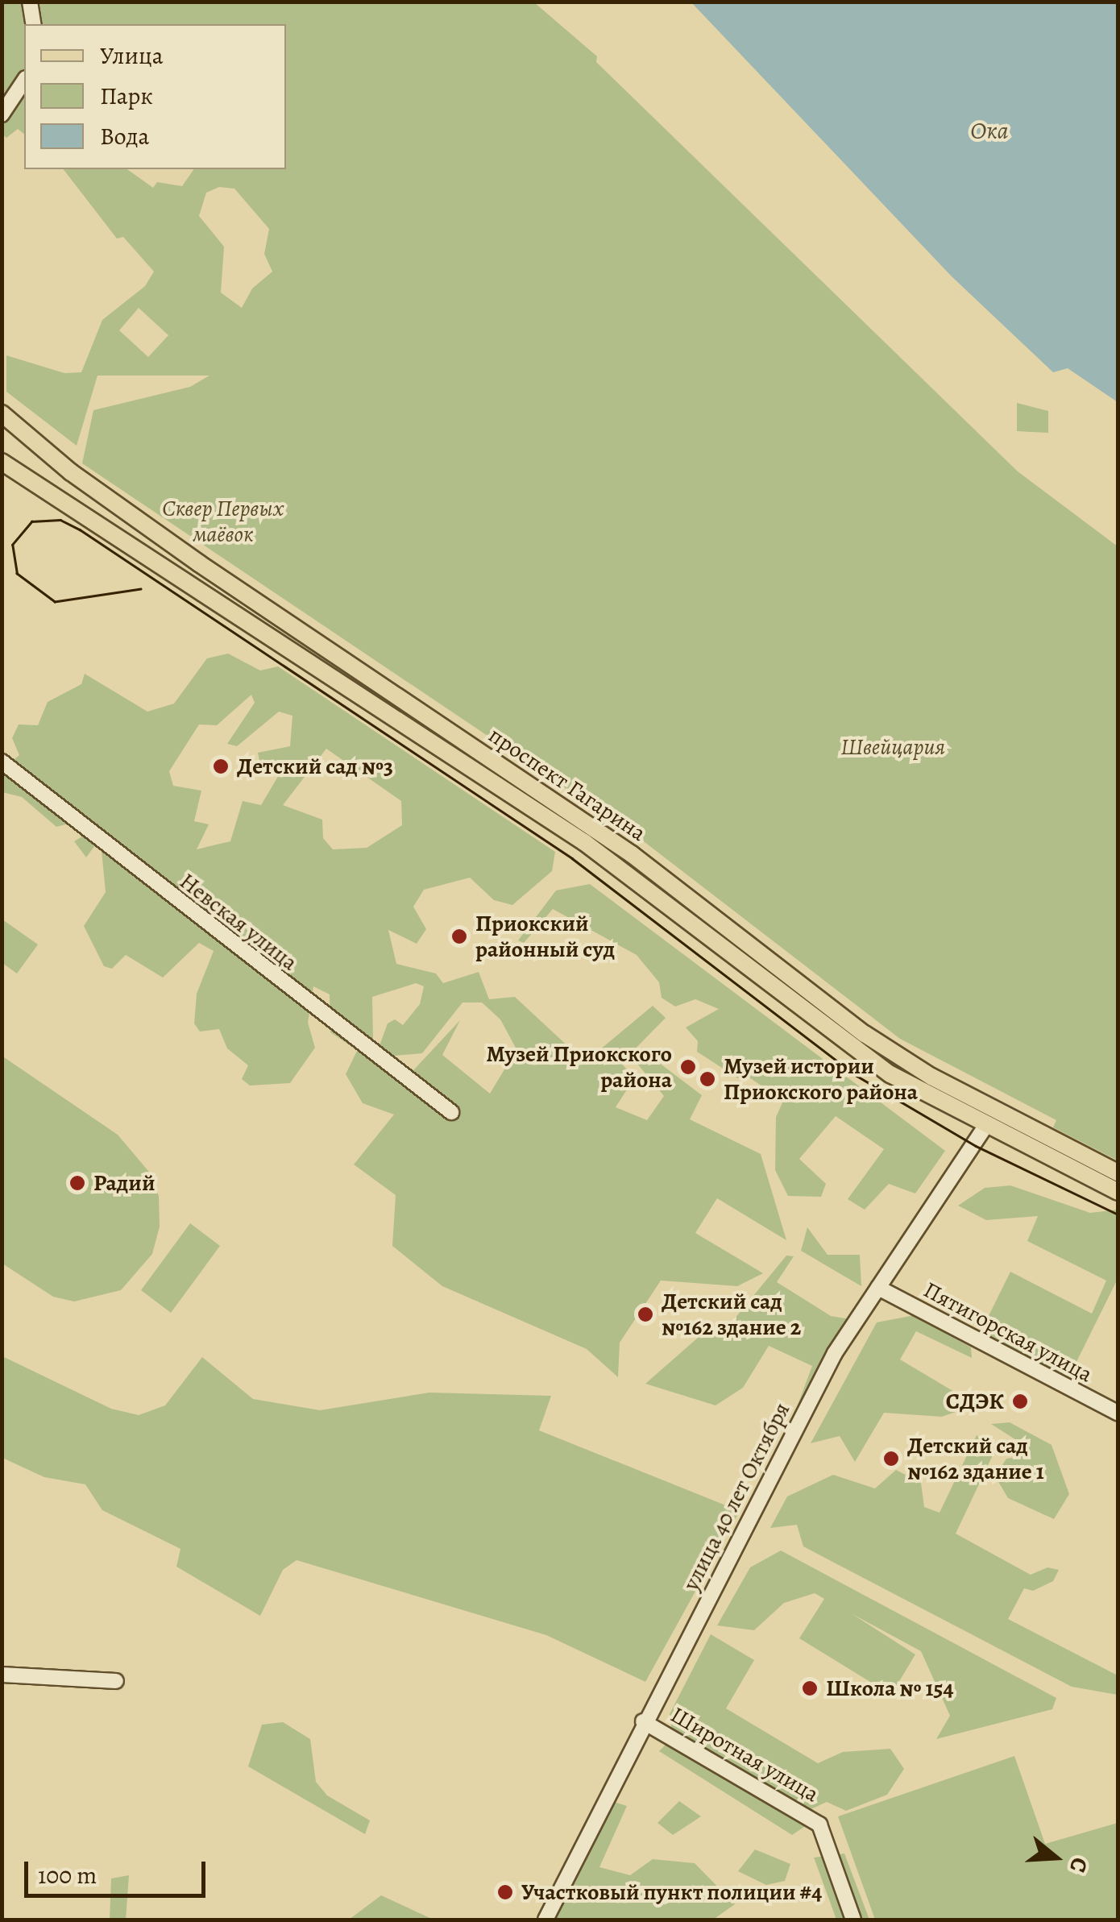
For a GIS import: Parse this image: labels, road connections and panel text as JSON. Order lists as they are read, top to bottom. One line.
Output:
{"streets":{"main road":["проспект Гагарина","улица 40 лет Октября"],"street":["Невская улица","Пятигорская улица","Широтная улица"]},"crossings":[["проспект Гагарина","улица 40 лет Октября"],["Пятигорская улица","улица 40 лет Октября"],["улица 40 лет Октября","Широтная улица"]],"water":["Ока"],"parks":["Сквер Первых маёвок","Швейцария"],"places":["Детский сад №3","Приокский районный суд","Музей Приокского района","Музей истории Приокского района","Радий","Детский сад №162 здание 2","СДЭК","Детский сад №162 здание 1","Школа № 154","Участковый пункт полиции #4"],"legend":["Улица","Парк","Вода"],"scale_bar":"100 m","north":"right"}
